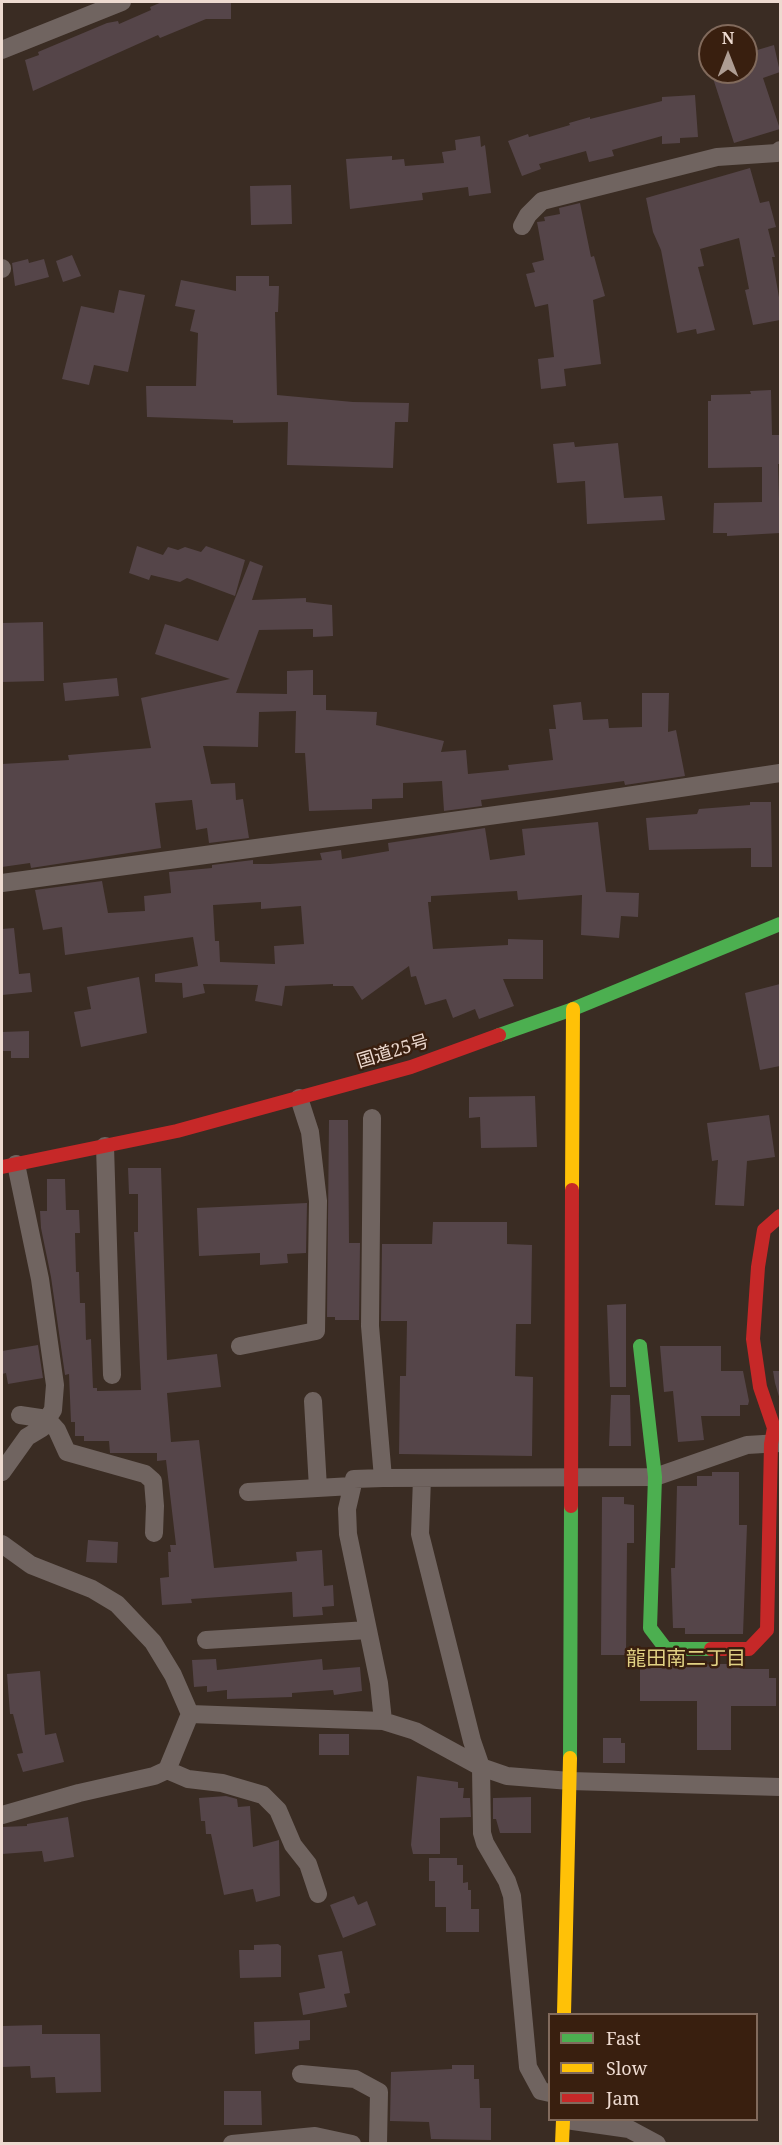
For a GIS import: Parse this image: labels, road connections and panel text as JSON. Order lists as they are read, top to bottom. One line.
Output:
{"streets":{"main road":["国道25号"]},"districts":["龍田南二丁目"],"legend":["Fast","Slow","Jam"],"north":"top"}
